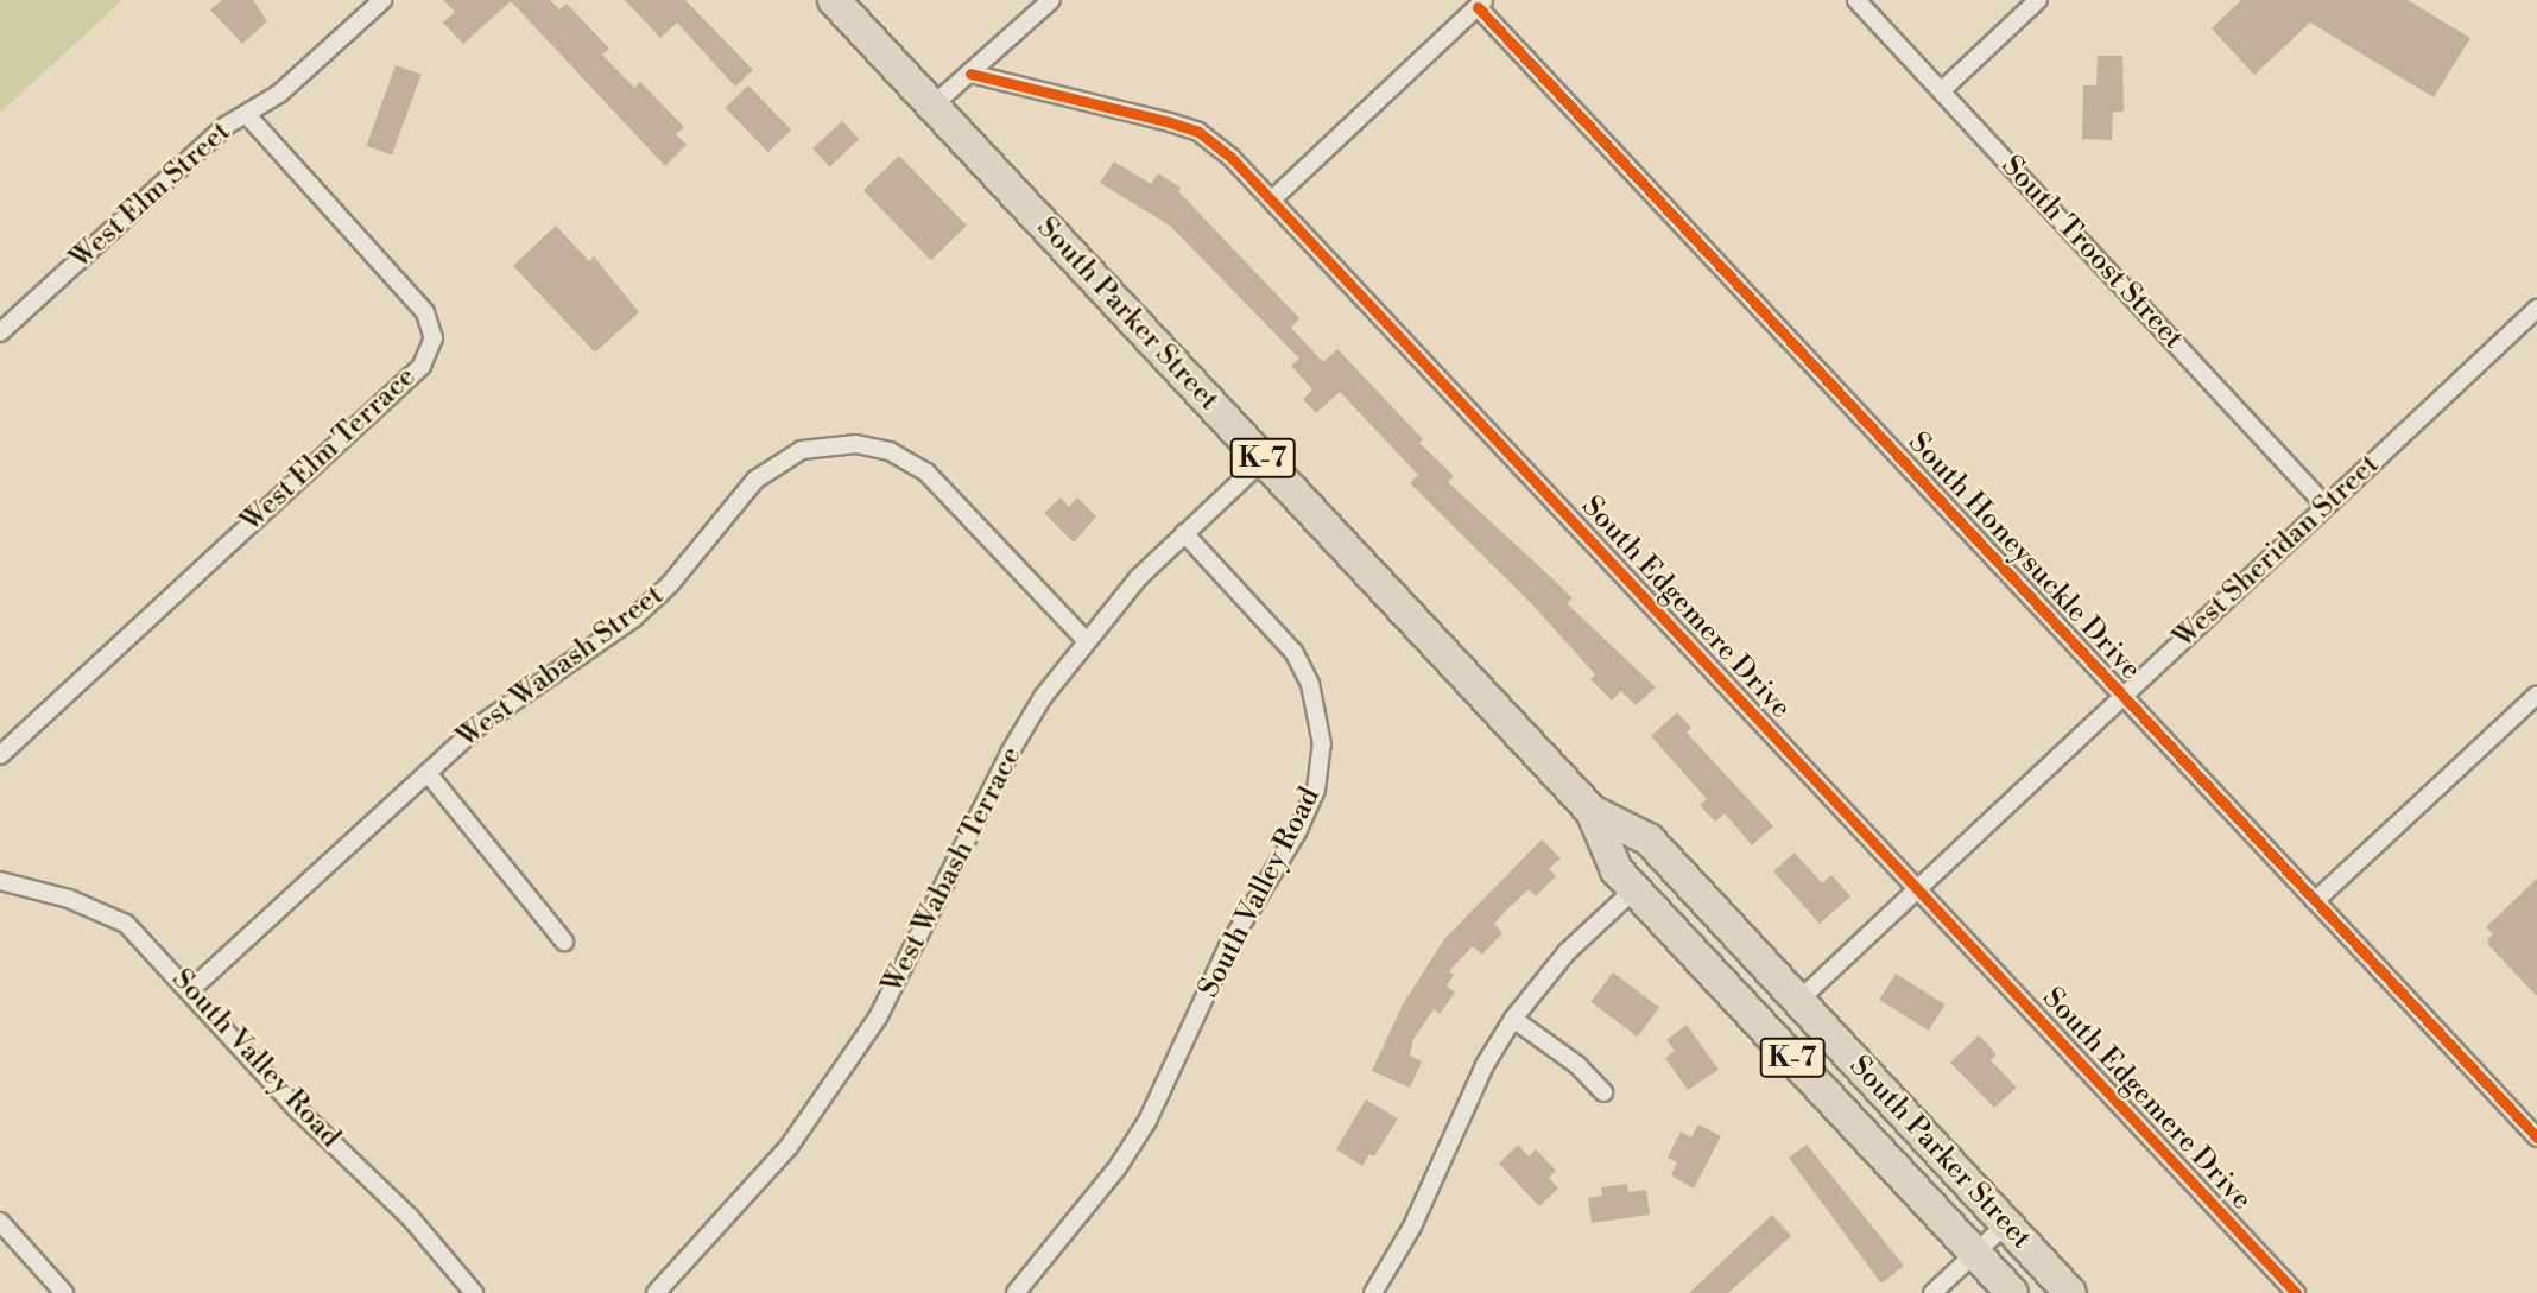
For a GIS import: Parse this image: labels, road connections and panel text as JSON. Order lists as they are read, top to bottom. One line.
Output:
{"streets":{"highway":["South Parker Street","K-7"],"street":["West Elm Street","South Troost Street","West Elm Terrace","West Sheridan Street","South Honeysuckle Drive","South Edgemere Drive","West Wabash Street","West Wabash Terrace","South Valley Road"]},"crossings":[["West Elm Street","West Elm Terrace"],["South Troost Street","West Sheridan Street"],["South Parker Street","West Sheridan Street"],["South Parker Street","West Wabash Terrace"],["West Sheridan Street","South Honeysuckle Drive"],["West Sheridan Street","South Edgemere Drive"],["West Wabash Street","West Wabash Terrace"],["West Wabash Street","South Valley Road"],["West Wabash Terrace","South Valley Road"]]}
